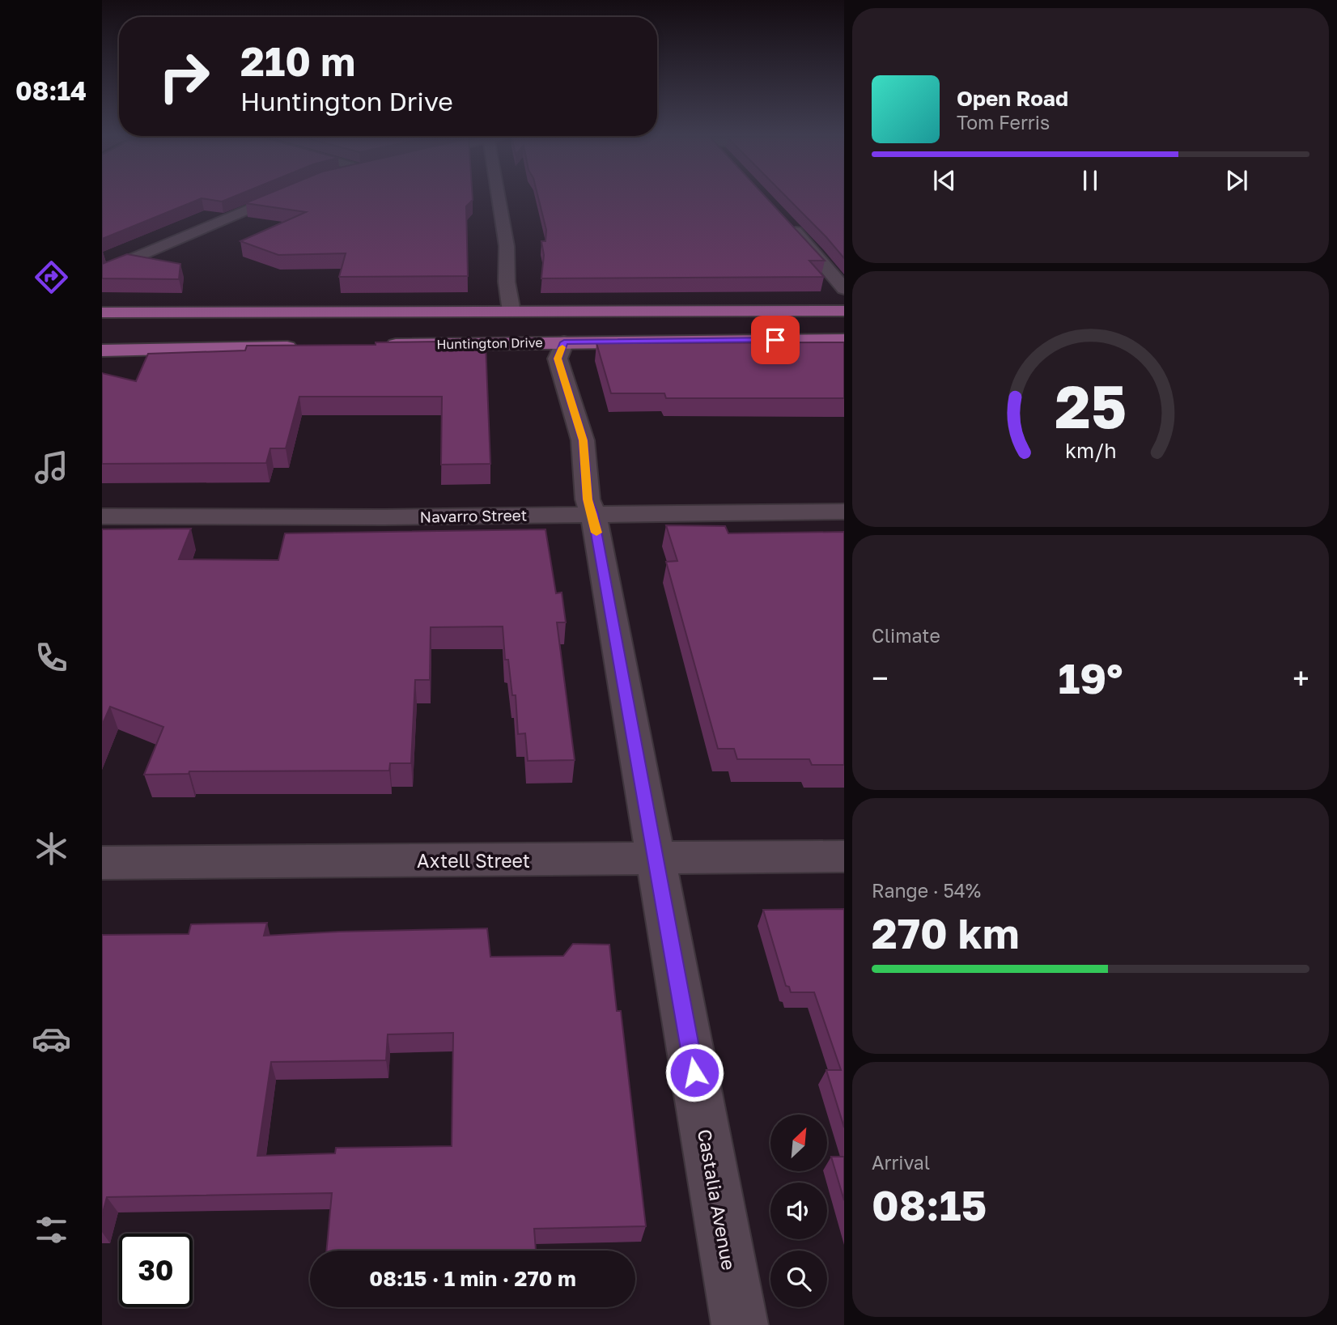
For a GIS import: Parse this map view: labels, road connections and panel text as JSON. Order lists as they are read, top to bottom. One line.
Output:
{"streets":{"main road":["Huntington Drive"],"street":["Navarro Street","Axtell Street","Castalia Avenue"]},"crossings":[["Huntington Drive","Castalia Avenue"],["Navarro Street","Castalia Avenue"],["Axtell Street","Castalia Avenue"]],"north":"top right","page":{"tabs":"08:14","turn":["210 m","Huntington Drive"],"song":["Open Road","Tom Ferris"],"tile":["Climate",["Range · 54%","270 km"],["Arrival","08:15"]],"heat":["−","19°","+"],"limit":"30","trip":"08:15 · 1 min · 270 m","gauge":["25","km/h"]}}
